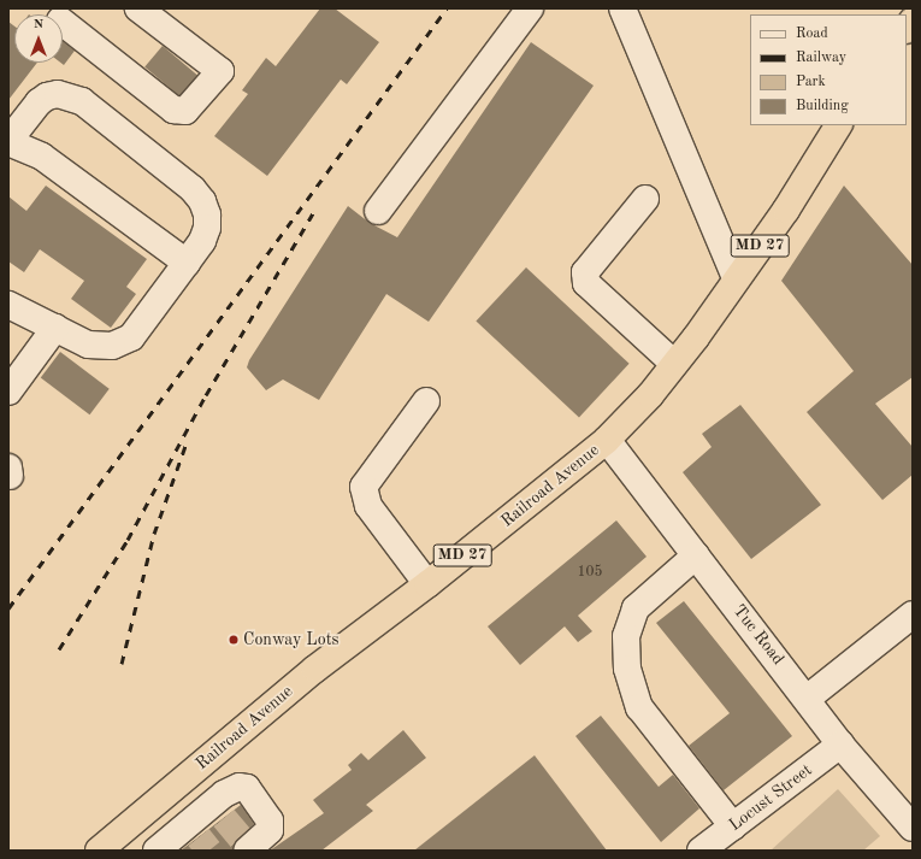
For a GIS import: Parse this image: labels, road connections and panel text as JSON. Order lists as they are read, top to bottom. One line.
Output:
{"streets":{"highway":["MD 27","Railroad Avenue"],"street":["Tuc Road","Locust Street"]},"crossings":[["Railroad Avenue","Tuc Road"],["Tuc Road","Locust Street"]],"places":["Conway Lots"],"house_numbers":["105"],"legend":["Road","Railway","Park","Building"],"north":"top"}
